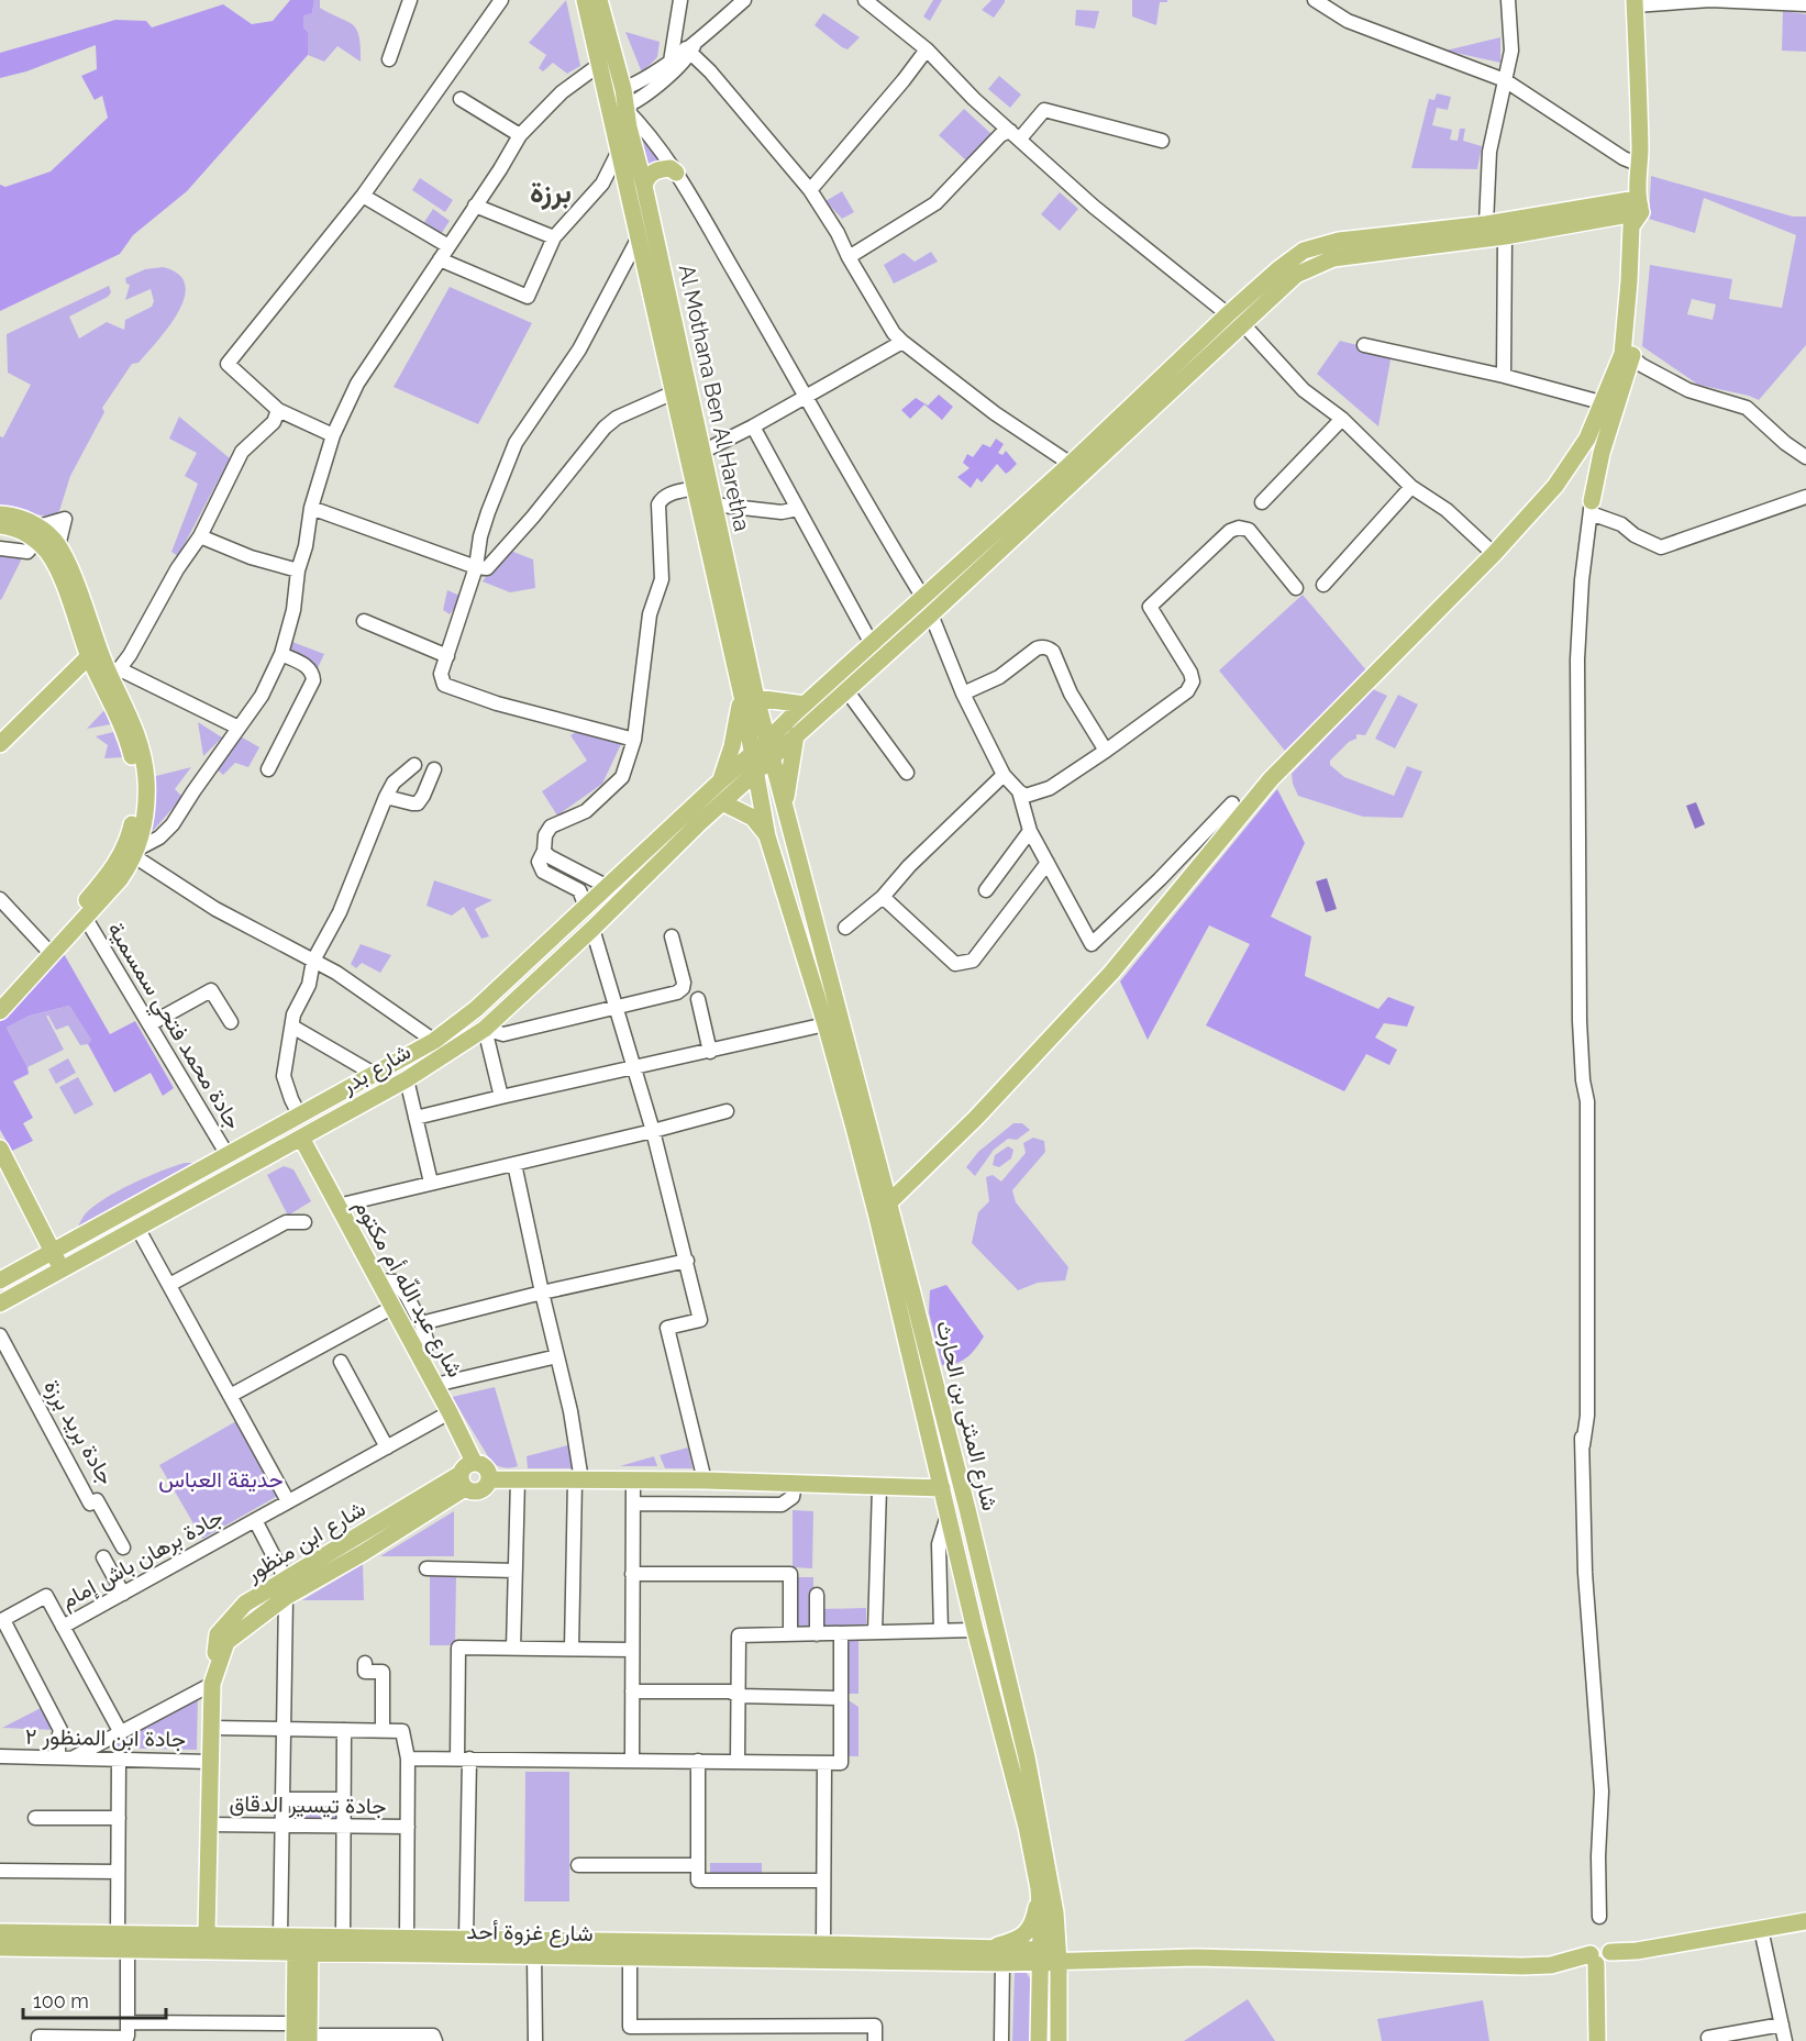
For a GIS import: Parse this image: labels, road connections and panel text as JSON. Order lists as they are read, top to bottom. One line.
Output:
{"streets":{"main road":["Al Mothana Ben Al Haretha","شارع بدر","شارع عبد اللّه أم مكتوم","شارع المثنى بن الحارث","شارع ابن منظور","شارع غزوة أحد"],"street":["جادة محمد فتحي سمسمية","جادة بريد برزة","جادة برهان باش إمام","جادة ابن المنظور ٢","جادة تيسير الدقاق"]},"crossings":[["Al Mothana Ben Al Haretha","شارع المثنى بن الحارث"],["جادة محمد فتحي سمسمية","شارع بدر"],["شارع بدر","شارع عبد اللّه أم مكتوم"],["شارع بدر","شارع المثنى بن الحارث"],["شارع عبد اللّه أم مكتوم","شارع ابن منظور"],["شارع عبد اللّه أم مكتوم","جادة برهان باش إمام"],["شارع المثنى بن الحارث","شارع غزوة أحد"],["شارع ابن منظور","جادة ابن المنظور ٢"],["شارع ابن منظور","جادة تيسير الدقاق"],["شارع ابن منظور","شارع غزوة أحد"]],"districts":["برزة"],"parks":["حديقة العباس"],"scale_bar":"100 m"}
